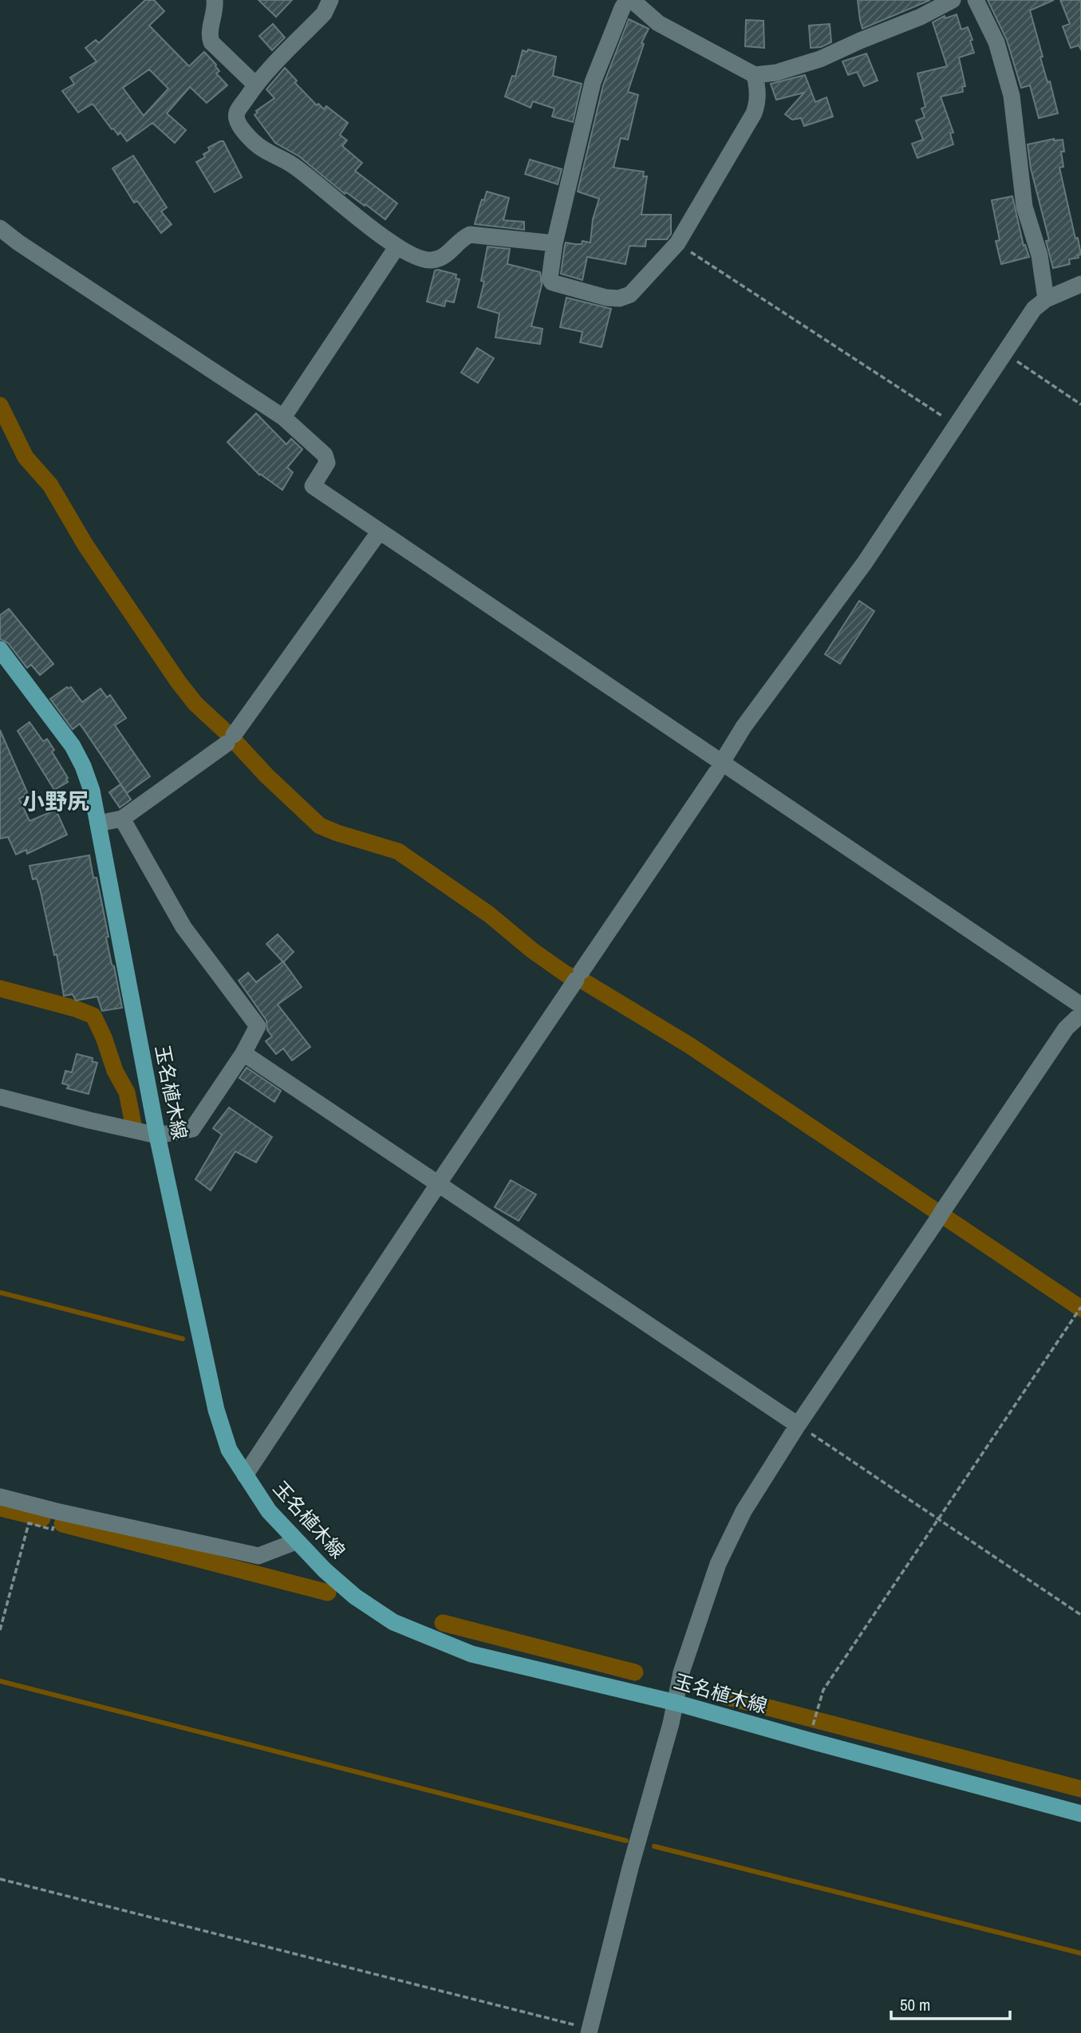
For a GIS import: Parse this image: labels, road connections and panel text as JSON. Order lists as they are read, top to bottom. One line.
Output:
{"streets":{"main road":["玉名植木線"]},"districts":["小野尻"],"scale_bar":"50 m"}
